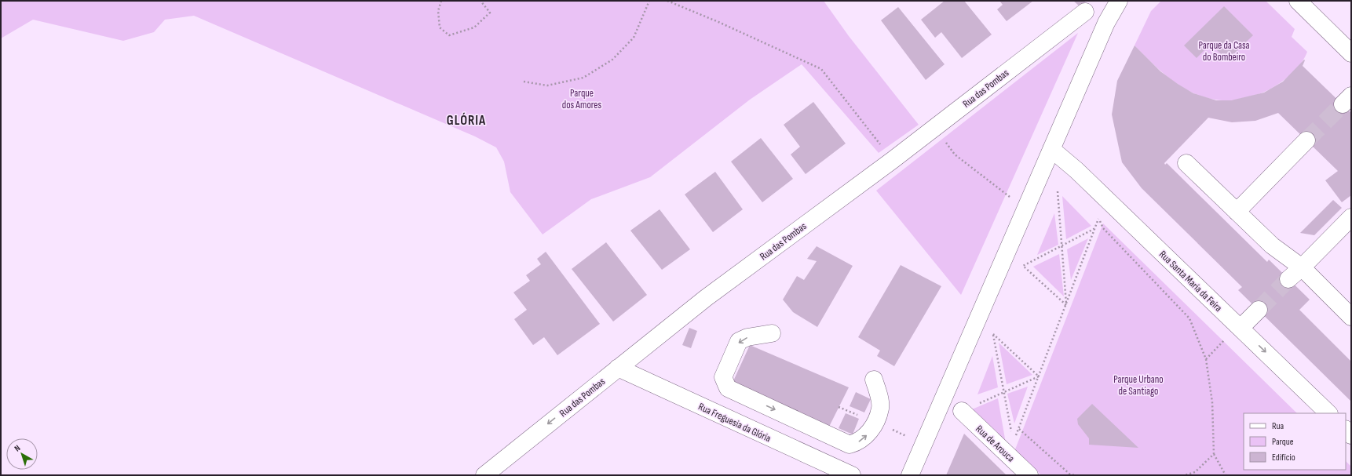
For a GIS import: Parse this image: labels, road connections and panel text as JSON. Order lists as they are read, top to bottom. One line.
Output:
{"streets":{"street":["Rua das Pombas","Rua Santa Maria da Feira","Rua Freguesia da Glória","Rua de Arouca"]},"crossings":[["Rua das Pombas","Rua Freguesia da Glória"]],"districts":["GLÓRIA"],"parks":["Parque da Casa do Bombeiro","Parque dos Amores","Parque Urbano de Santiago"],"legend":["Rua","Parque","Edifício"],"north":"top left"}
